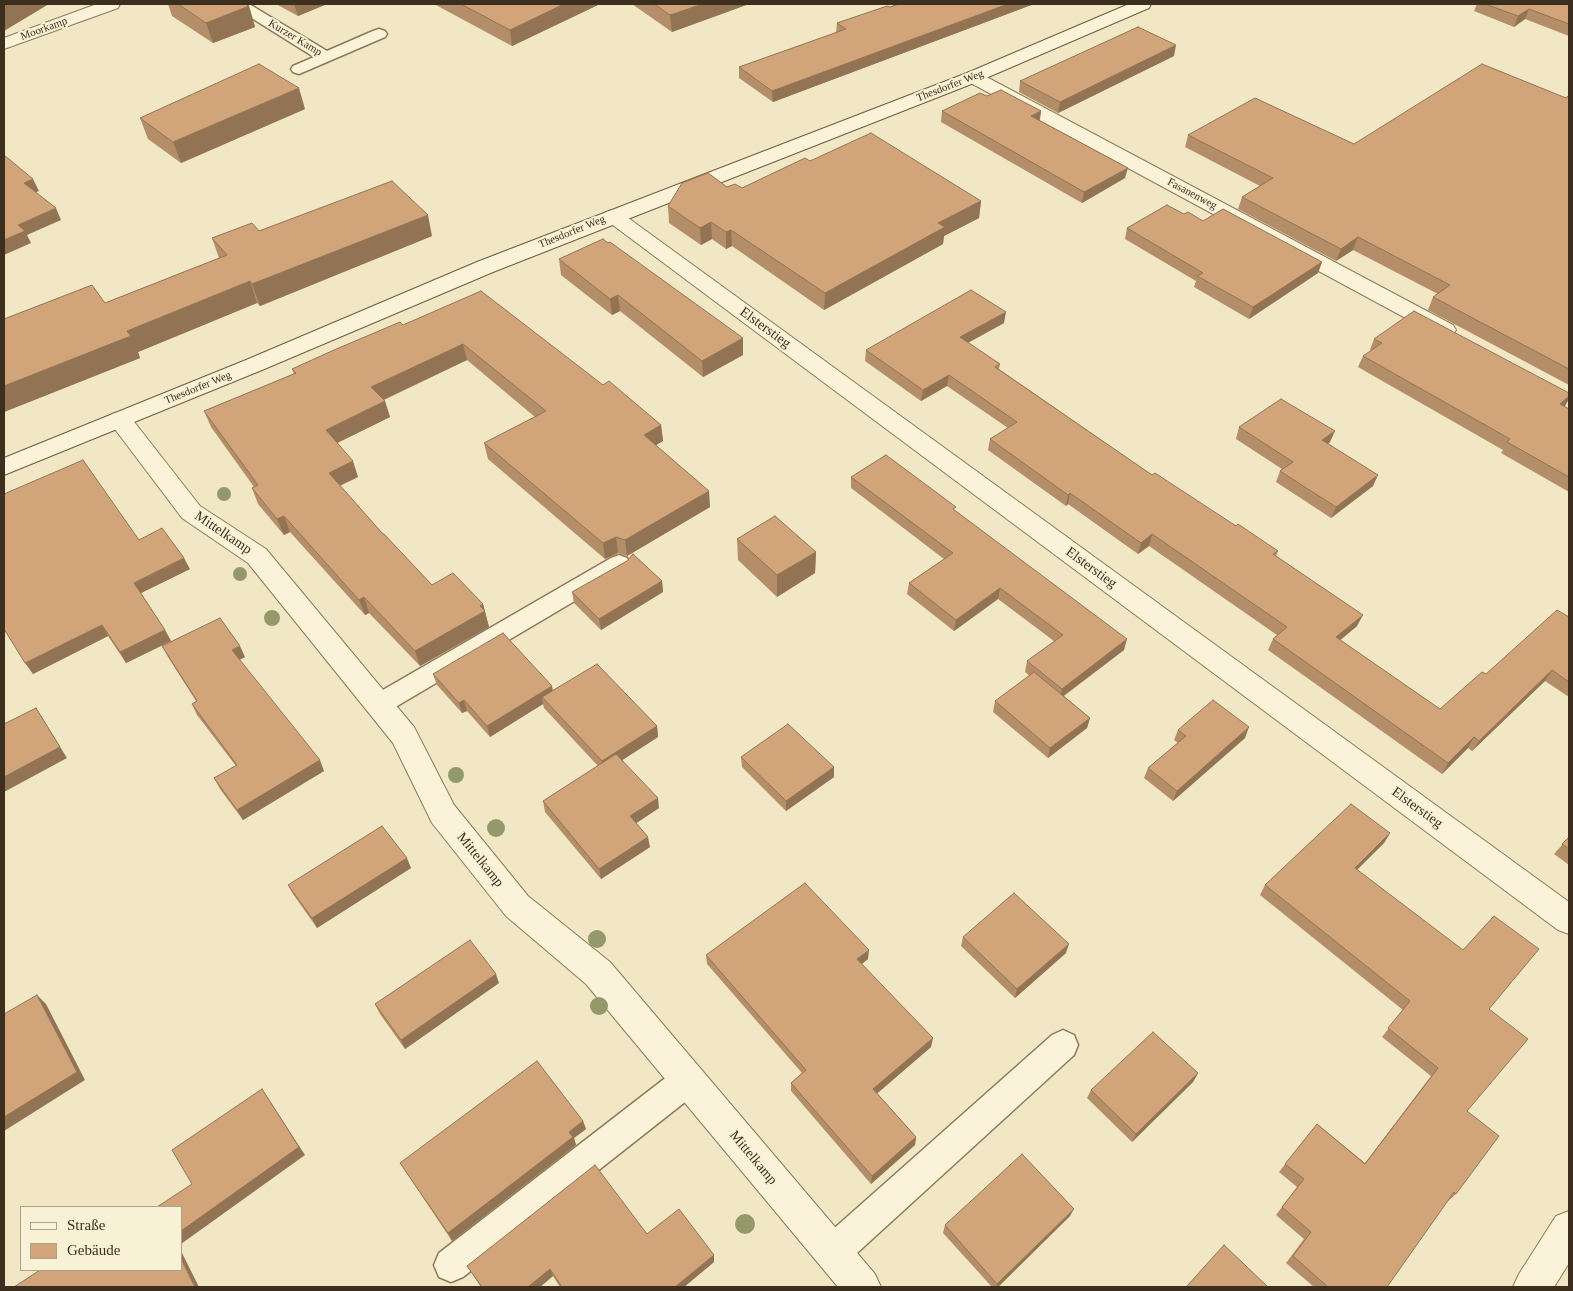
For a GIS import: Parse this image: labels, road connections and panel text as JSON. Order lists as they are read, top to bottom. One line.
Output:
{"streets":{"street":["Moorkamp","Thesdorfer Weg","Fasanenweg","Elsterstieg","Mittelkamp"],"lane":["Kurzer Kamp"]},"crossings":[["Thesdorfer Weg","Fasanenweg"],["Thesdorfer Weg","Elsterstieg"],["Thesdorfer Weg","Mittelkamp"]],"legend":["Straße","Gebäude"]}
